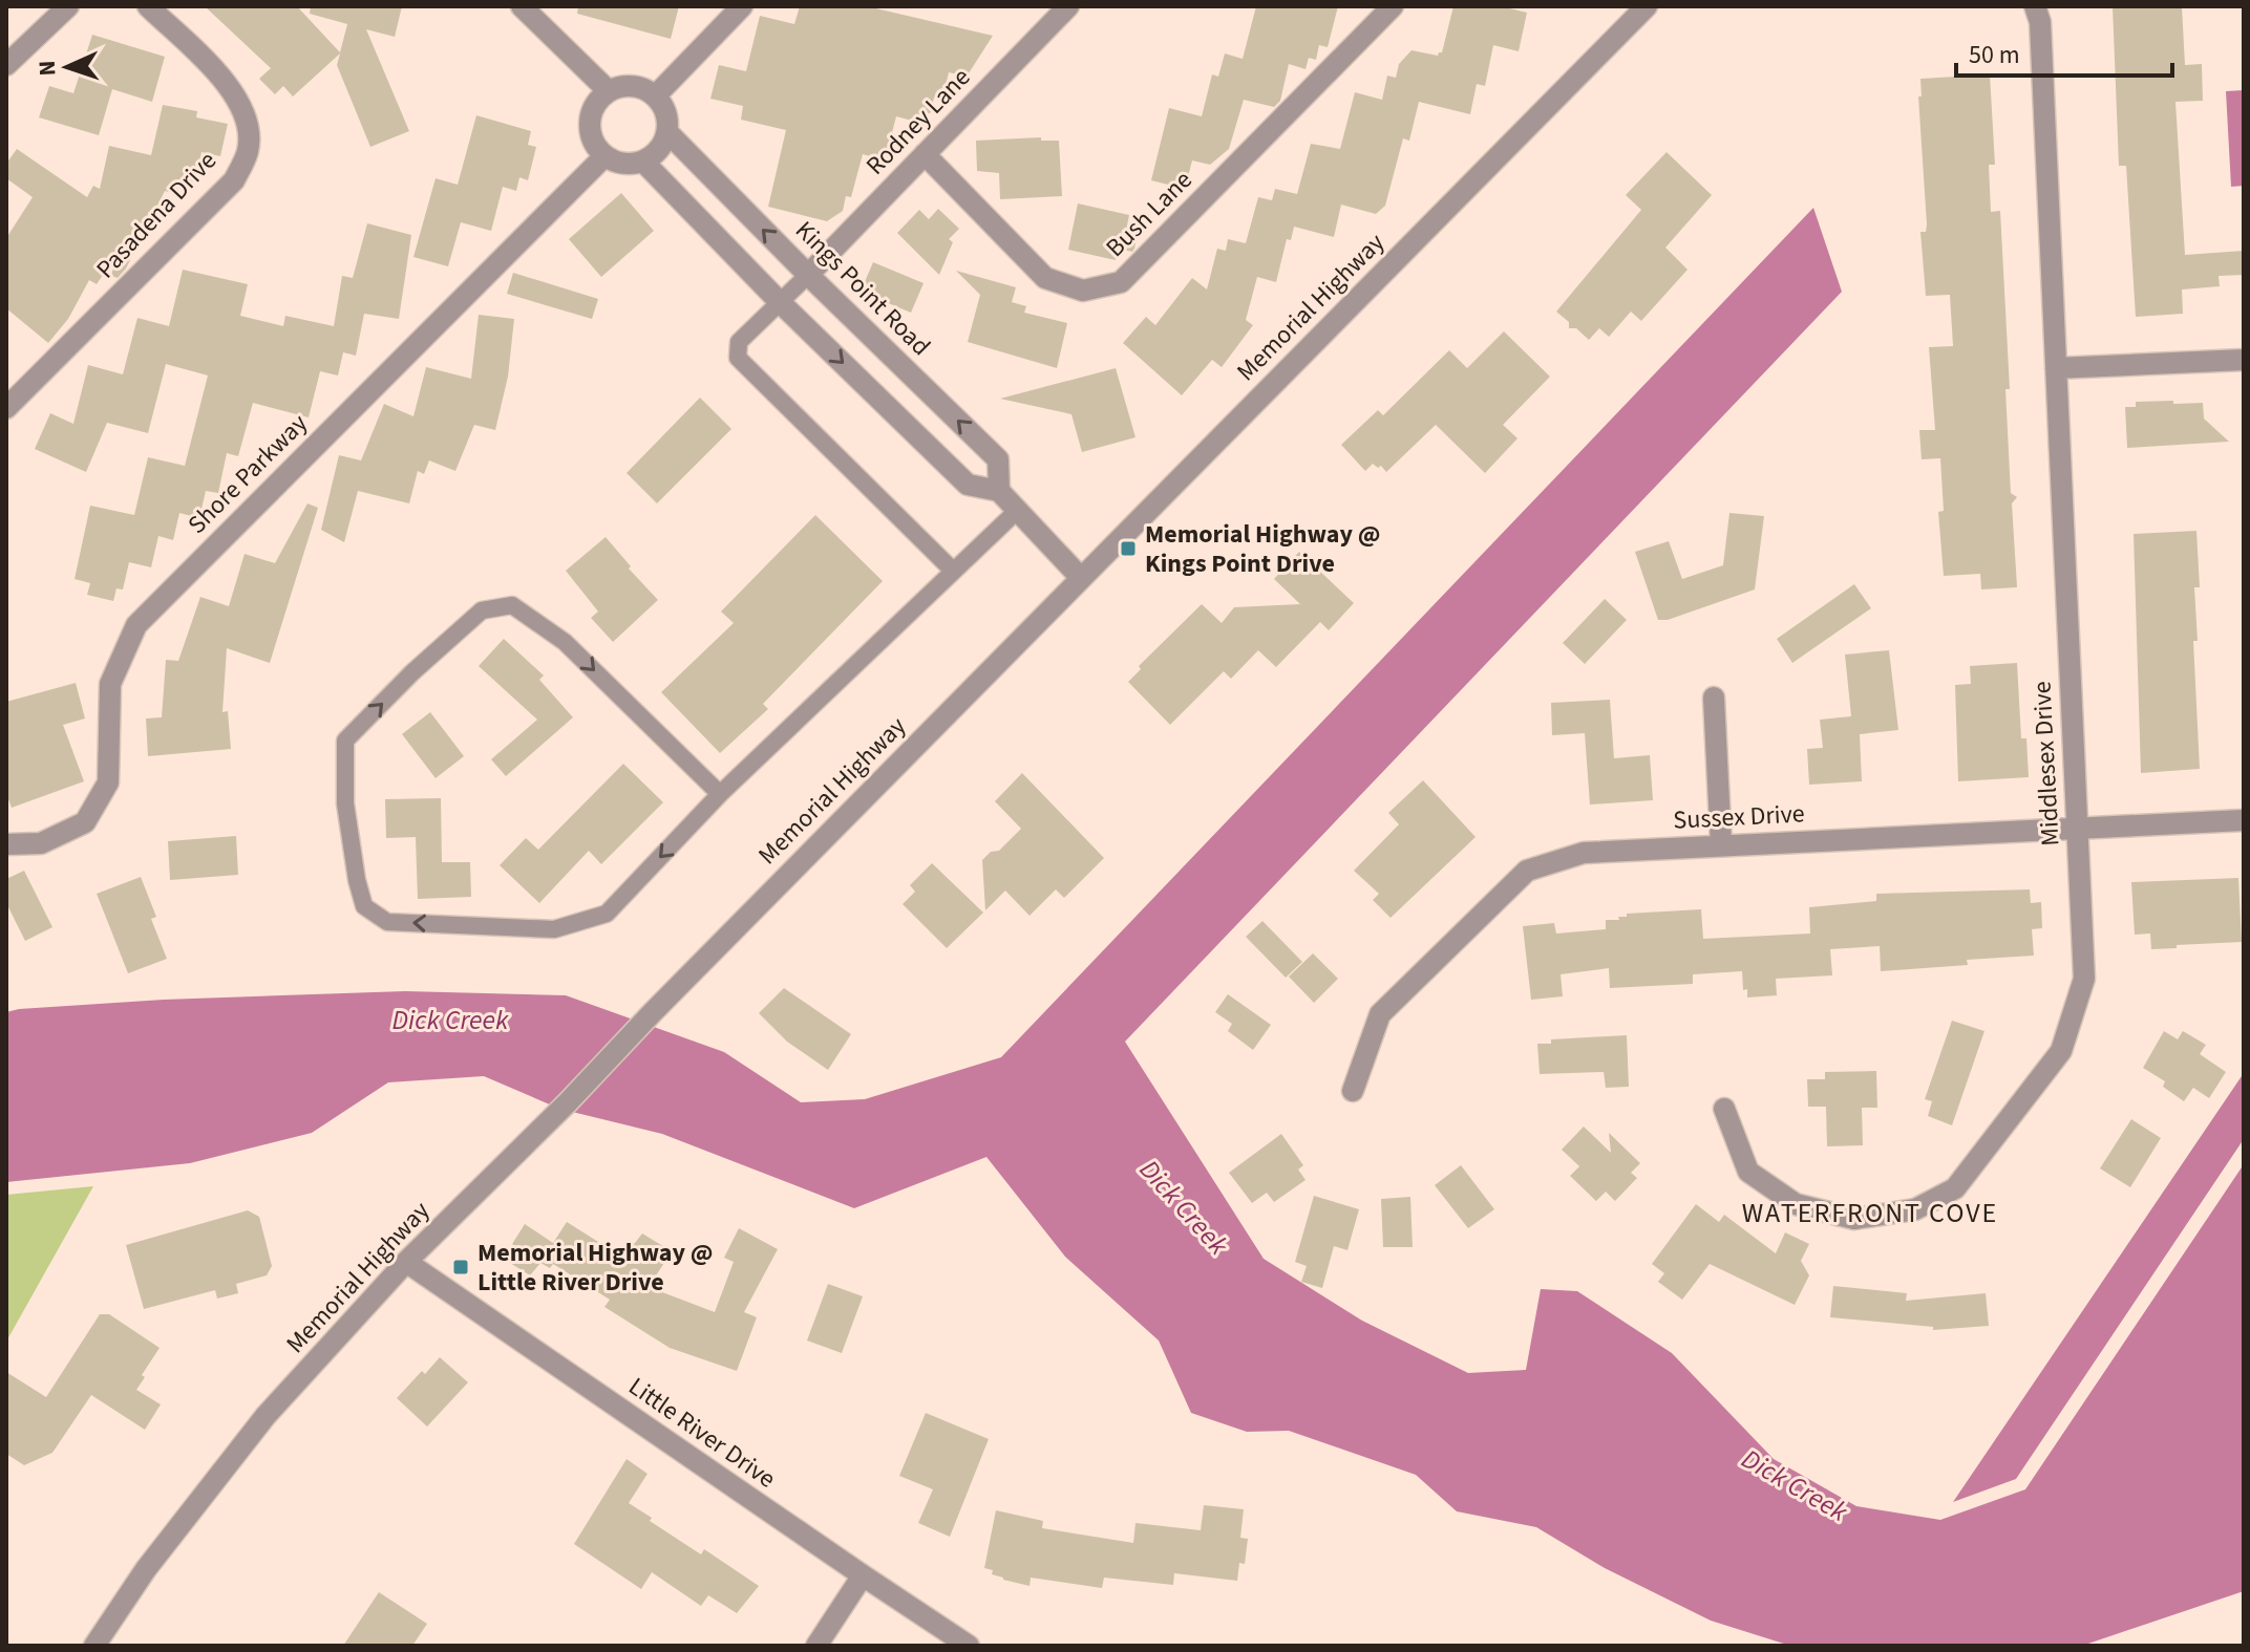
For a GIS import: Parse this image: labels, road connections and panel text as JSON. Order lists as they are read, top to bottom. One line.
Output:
{"streets":{"street":["Rodney Lane","Bush Lane","Pasadena Drive","Kings Point Road","Memorial Highway","Shore Parkway","Middlesex Drive","Sussex Drive","Little River Drive"]},"crossings":[["Rodney Lane","Bush Lane"],["Rodney Lane","Kings Point Road"],["Kings Point Road","Shore Parkway"],["Memorial Highway","Little River Drive"],["Middlesex Drive","Sussex Drive"]],"districts":["WATERFRONT COVE"],"water":["Dick Creek"],"places":{"transit":["Memorial Highway @ Kings Point Drive","Memorial Highway @ Little River Drive"]},"scale_bar":"50 m","north":"left"}
